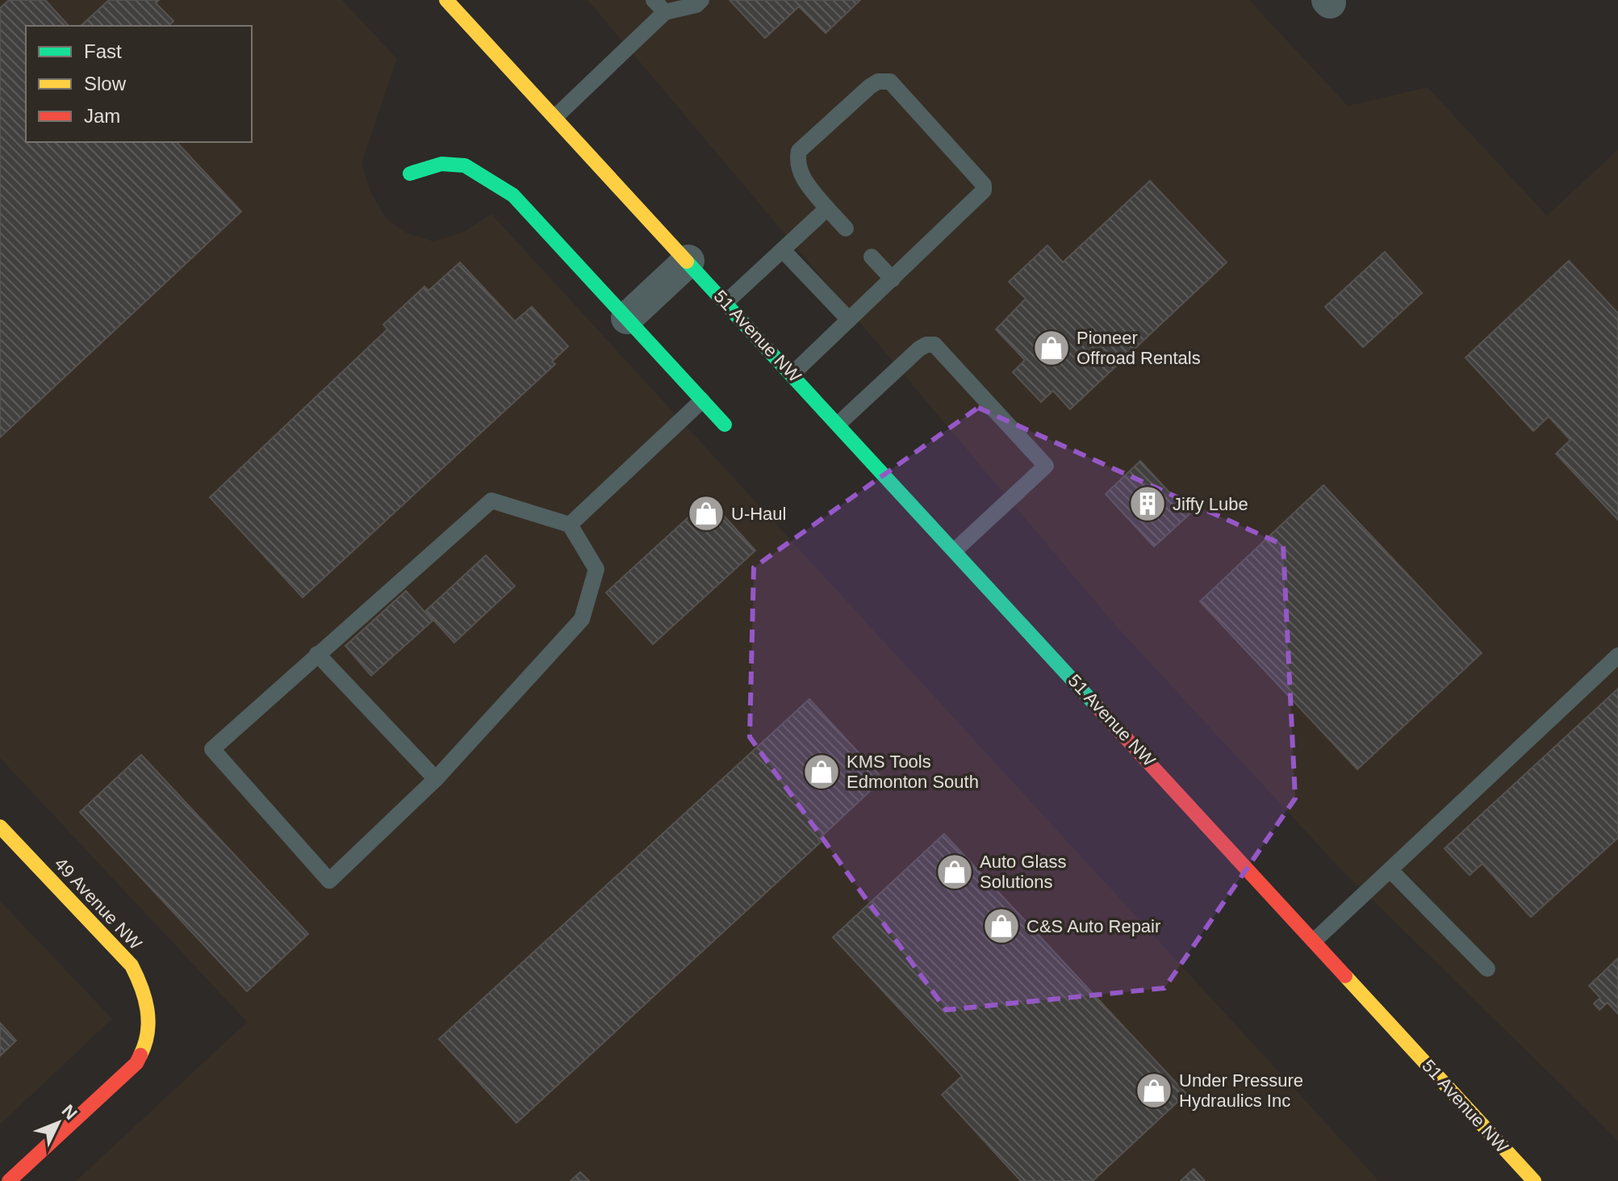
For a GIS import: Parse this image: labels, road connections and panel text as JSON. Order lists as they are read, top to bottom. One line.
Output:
{"streets":{"main road":["51 Avenue NW","49 Avenue NW"]},"places":{"shop":["Pioneer Offroad Rentals","U-Haul","KMS Tools Edmonton South","Auto Glass Solutions","C&S Auto Repair","Under Pressure Hydraulics Inc"],"building":["Jiffy Lube"]},"legend":["Fast","Slow","Jam"],"north":"top right"}
